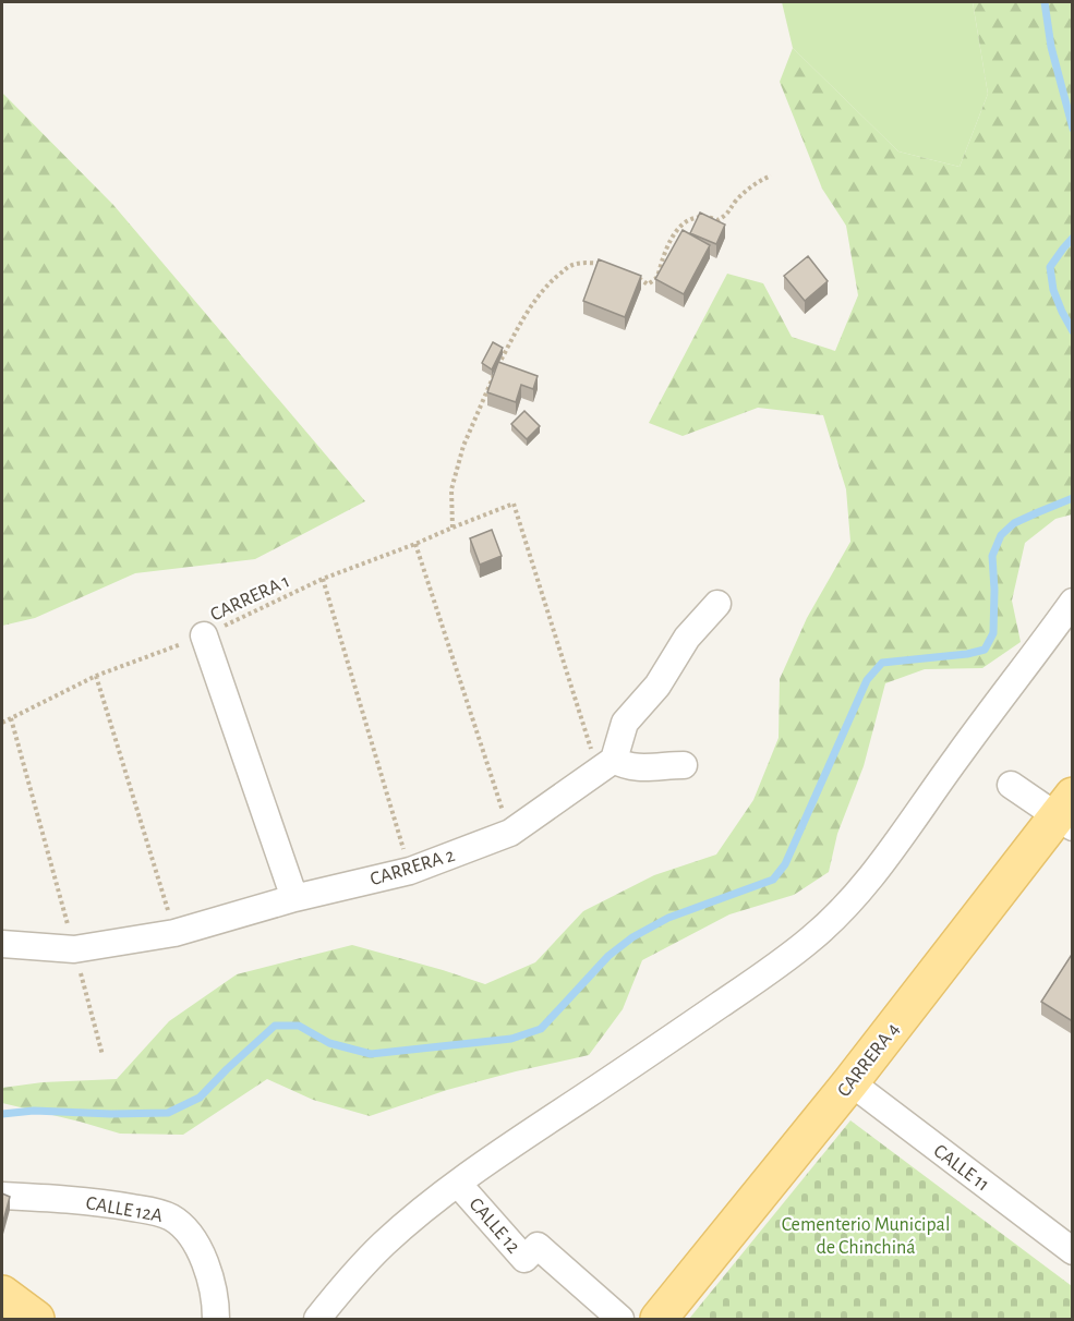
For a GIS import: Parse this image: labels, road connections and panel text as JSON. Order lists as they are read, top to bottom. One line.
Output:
{"streets":{"main road":["CARRERA 4"],"street":["CARRERA 2","CALLE 11","CALLE 12A","CALLE 12"],"path":["CARRERA 1"]},"crossings":[["CARRERA 1","CARRERA 2"],["CARRERA 4","CALLE 11"]],"parks":["Cementerio Municipal de Chinchiná"]}
